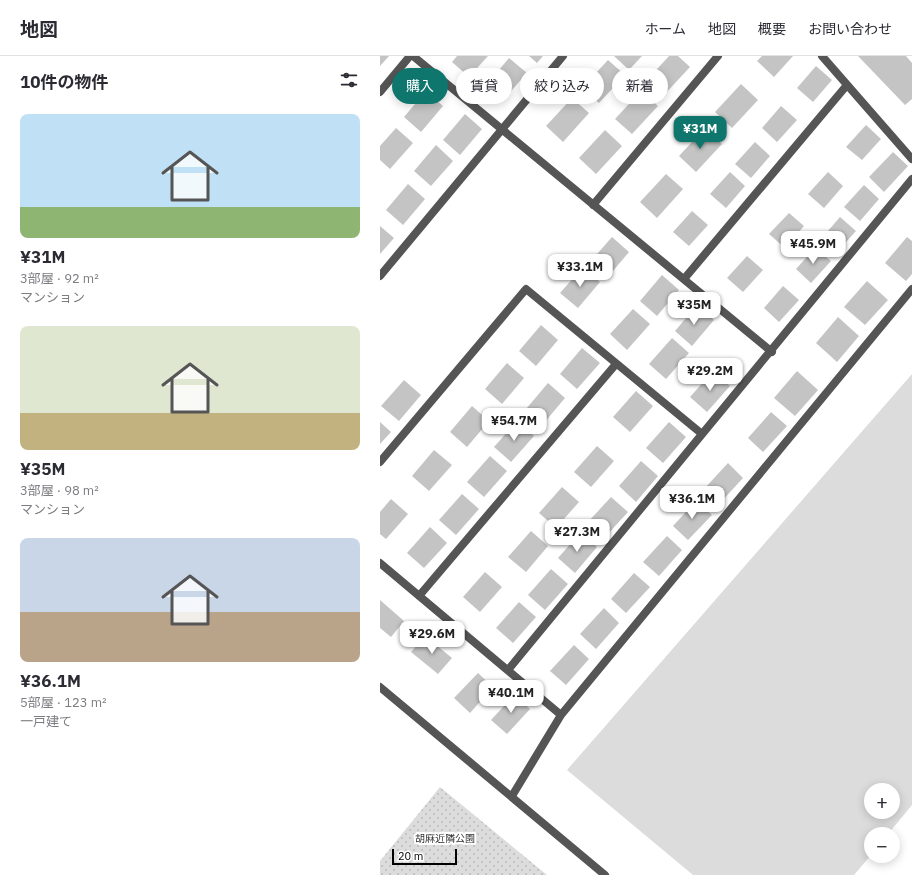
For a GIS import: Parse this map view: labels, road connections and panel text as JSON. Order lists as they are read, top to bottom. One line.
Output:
{"parks":["胡麻近隣公園"],"scale_bar":"20 m","page":{"header":"地図","nav":["ホーム","地図","概要","お問い合わせ"],"heading":"10件の物件","chip":["購入","賃貸","絞り込み","新着"],"list":[{"name":"¥31M","note":"3部屋 · 92 m² · マンション"},{"name":"¥35M","note":"3部屋 · 98 m² · マンション"},{"name":"¥36.1M","note":"5部屋 · 123 m² · 一戸建て"}],"price":["¥31M","¥45.9M","¥33.1M","¥35M","¥29.2M","¥54.7M","¥36.1M","¥27.3M","¥29.6M","¥40.1M"],"map_buttons":["+","−"],"scale":"20 m"}}
